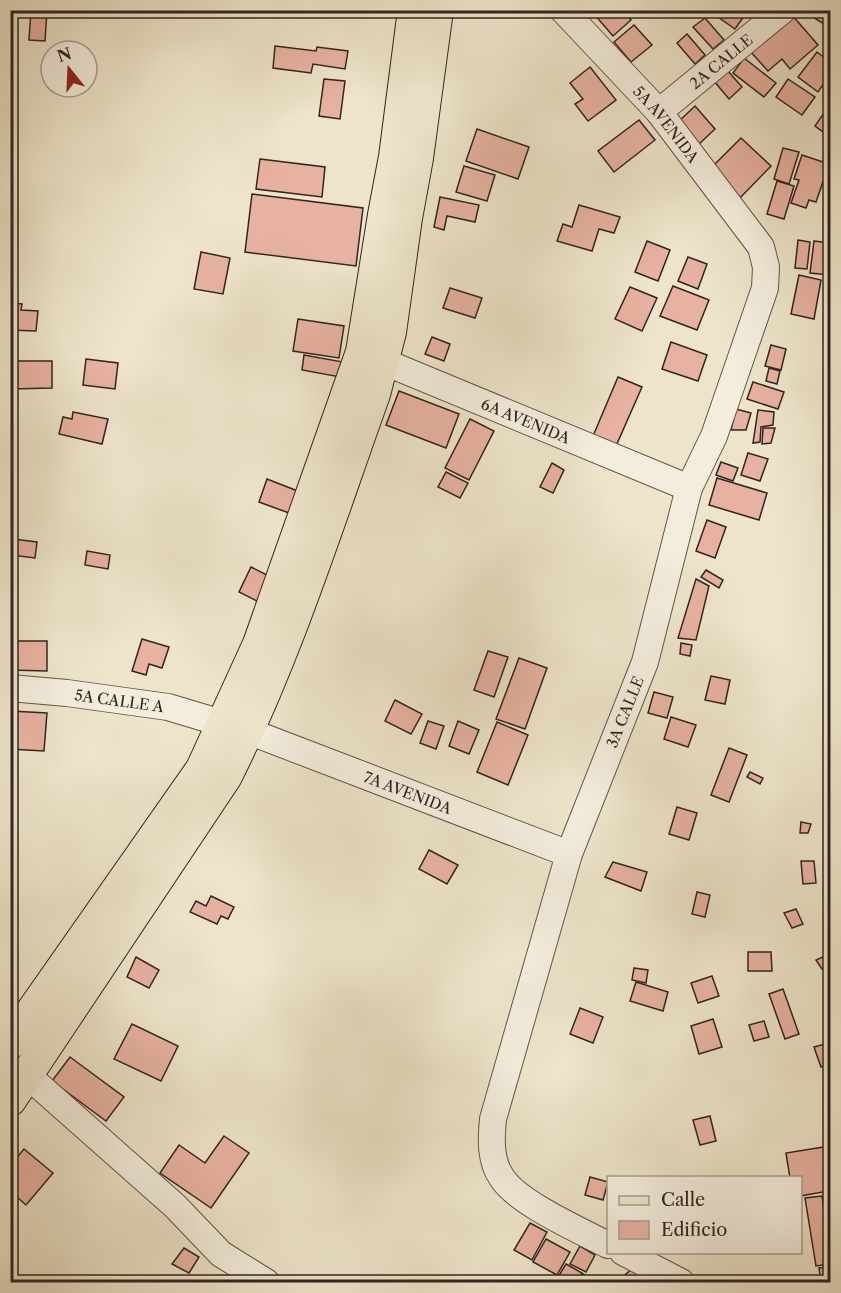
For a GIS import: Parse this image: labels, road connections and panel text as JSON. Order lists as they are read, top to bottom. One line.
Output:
{"streets":{"street":["2A CALLE","5A AVENIDA","6A AVENIDA","5A CALLE A","3A CALLE","7A AVENIDA"]},"crossings":[["2A CALLE","5A AVENIDA"],["5A AVENIDA","3A CALLE"],["6A AVENIDA","3A CALLE"],["5A CALLE A","7A AVENIDA"],["3A CALLE","7A AVENIDA"]],"legend":["Calle","Edificio"],"north":"top"}
